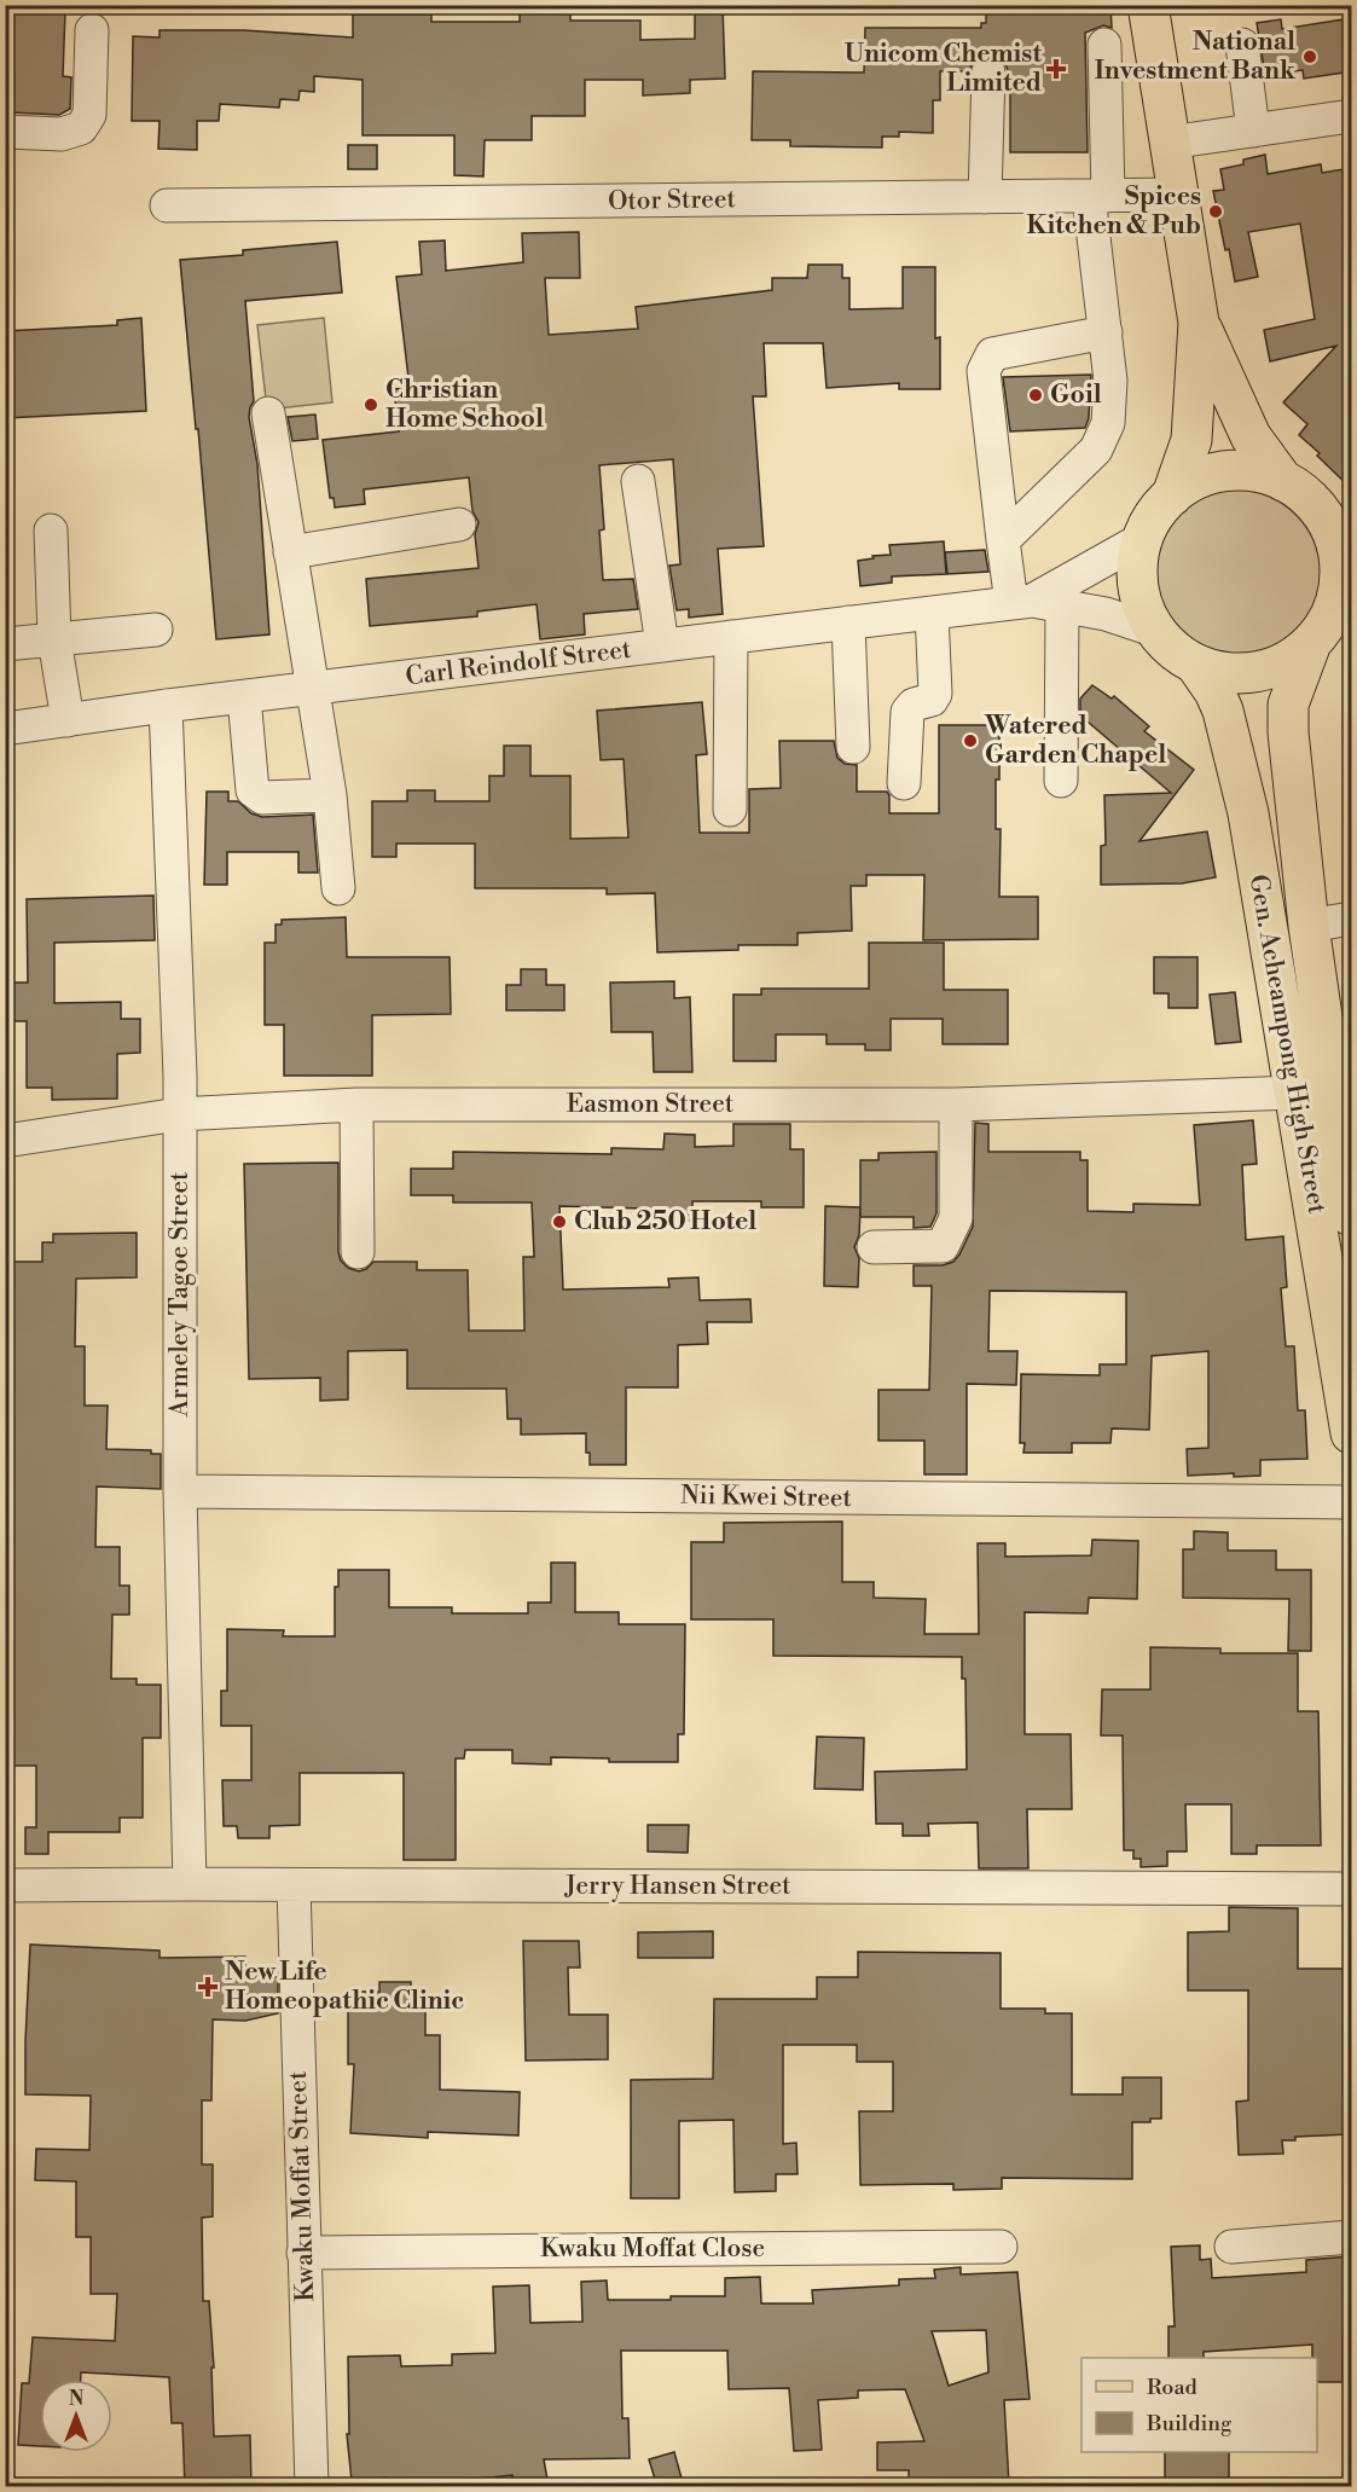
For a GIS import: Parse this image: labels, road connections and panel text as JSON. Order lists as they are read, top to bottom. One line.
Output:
{"streets":{"main road":["Gen. Acheampong High Street"],"street":["Otor Street","Carl Reindolf Street","Easmon Street","Armeley Tagoe Street","Nii Kwei Street","Jerry Hansen Street","Kwaku Moffat Street","Kwaku Moffat Close"]},"crossings":[["Carl Reindolf Street","Gen. Acheampong High Street"],["Carl Reindolf Street","Armeley Tagoe Street"],["Gen. Acheampong High Street","Easmon Street"],["Easmon Street","Armeley Tagoe Street"],["Armeley Tagoe Street","Nii Kwei Street"],["Armeley Tagoe Street","Jerry Hansen Street"],["Jerry Hansen Street","Kwaku Moffat Street"],["Kwaku Moffat Street","Kwaku Moffat Close"]],"places":{"other":["National Investment Bank","Spices Kitchen & Pub","Goil","Christian Home School","Watered Garden Chapel","Club 250 Hotel"],"health":["Unicom Chemist Limited","New Life Homeopathic Clinic"]},"legend":["Road","Building"],"north":"top"}
